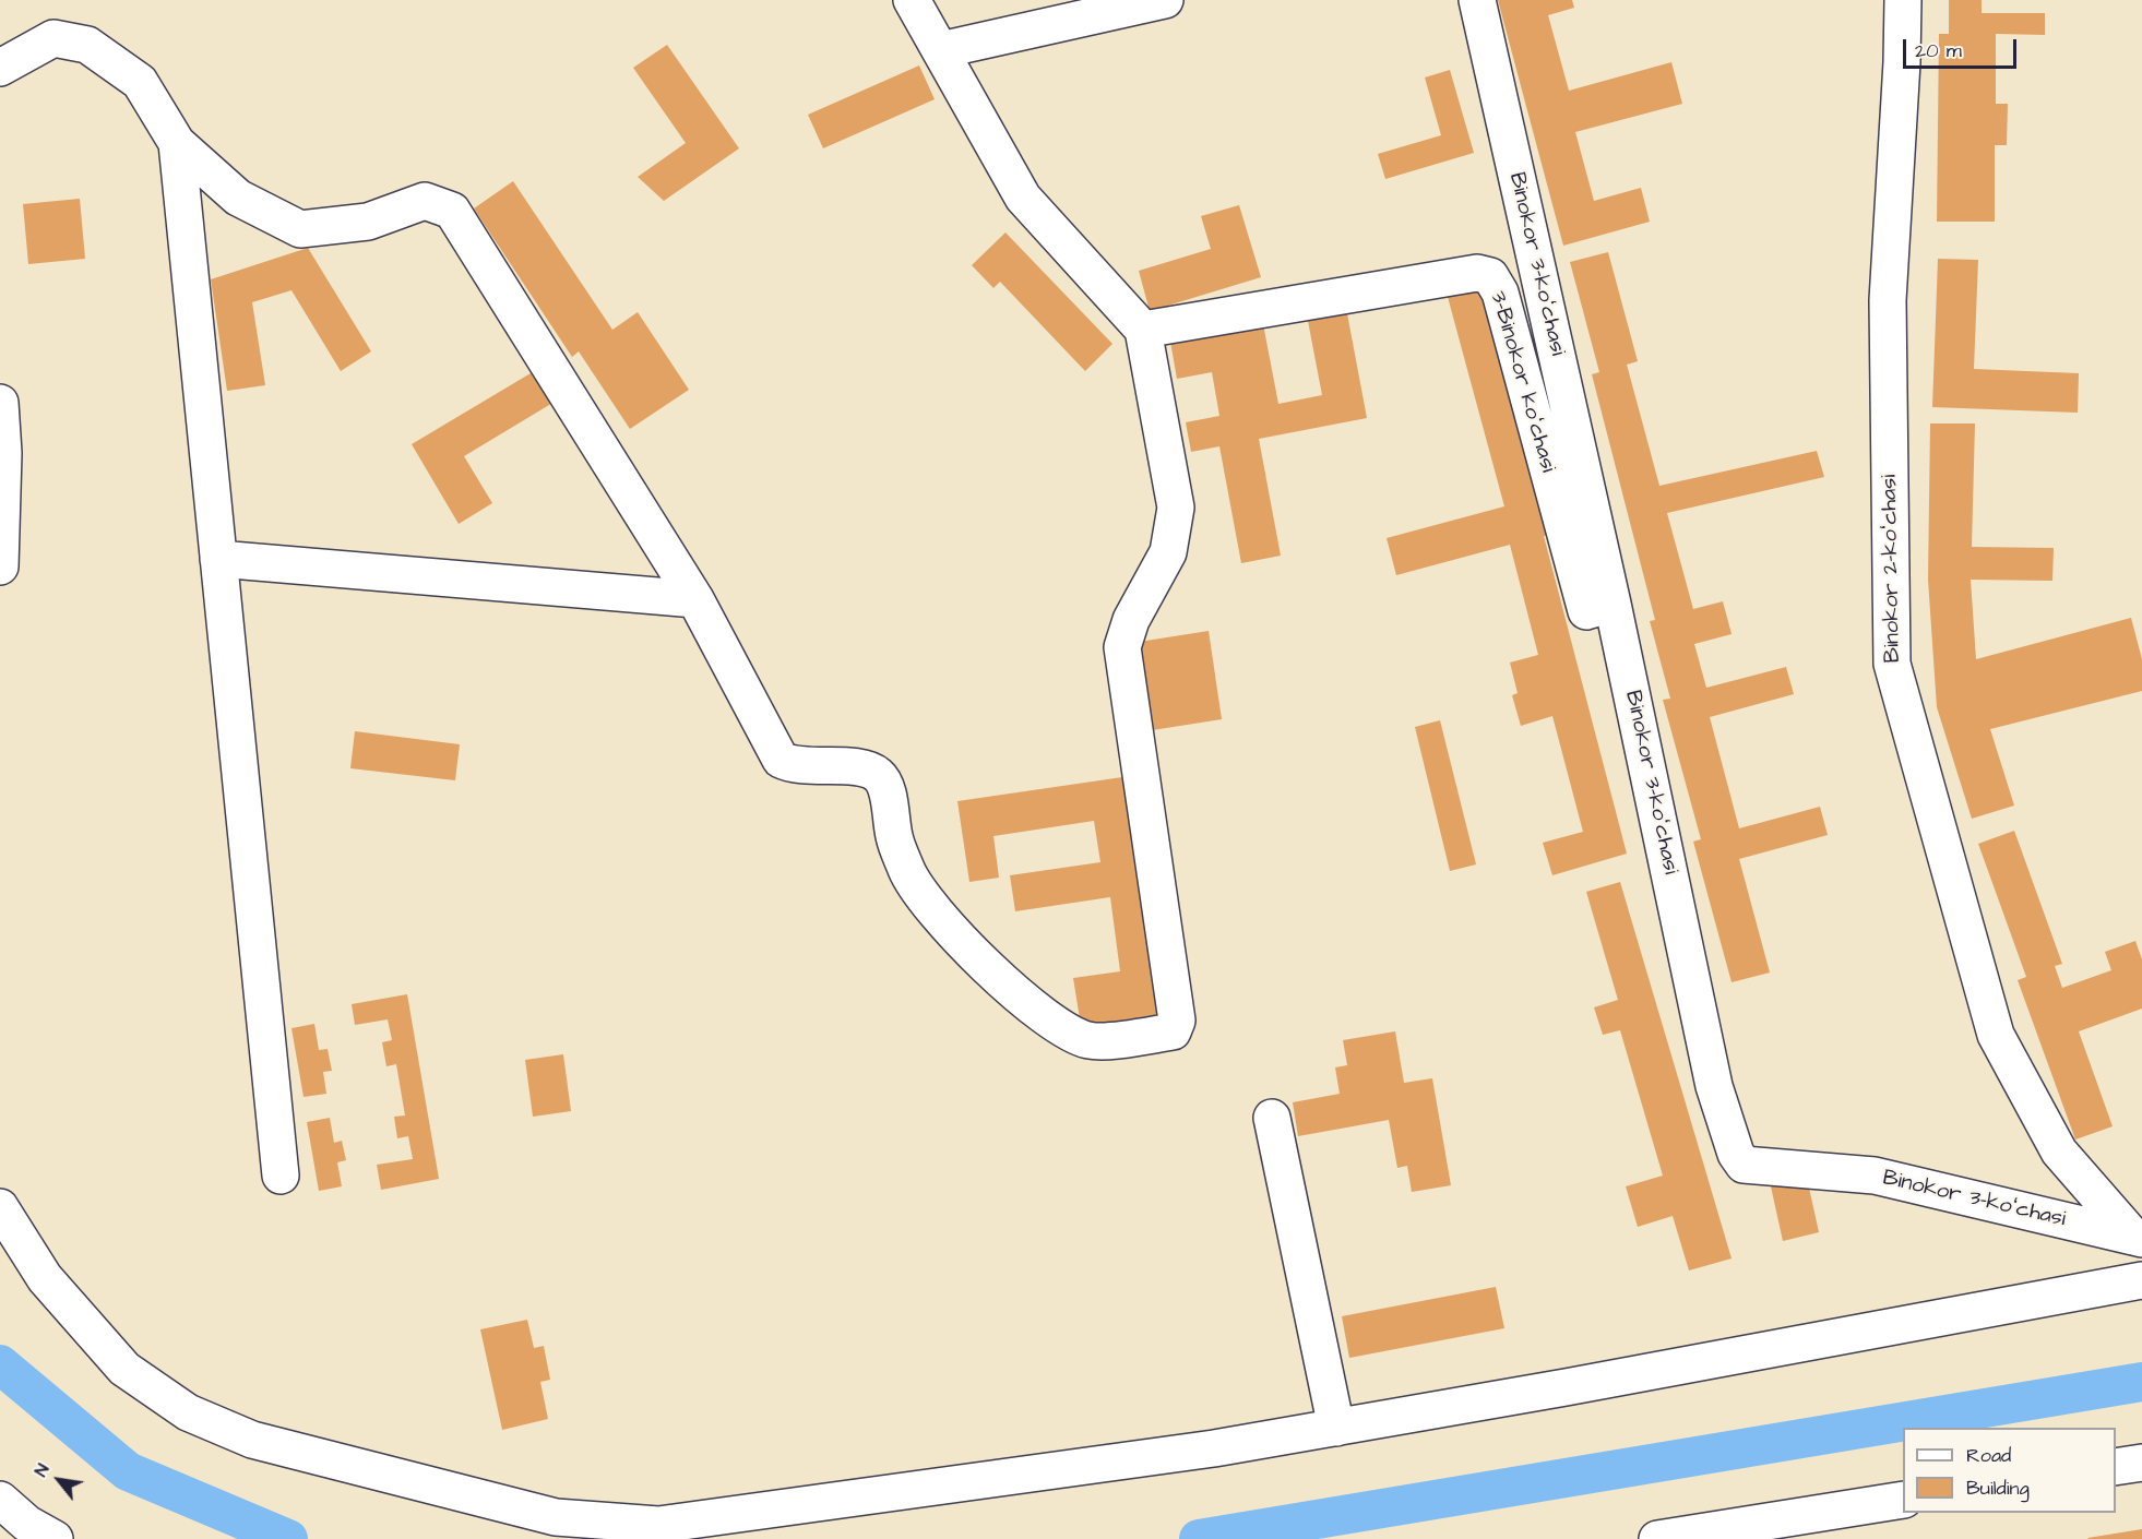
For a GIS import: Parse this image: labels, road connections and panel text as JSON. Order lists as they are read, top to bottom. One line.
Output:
{"streets":{"street":["Binokor 3-koʻchasi","3-Binokor koʻchasi","Binokor 2-koʻchasi"]},"crossings":[["Binokor 3-koʻchasi","3-Binokor koʻchasi"],["Binokor 3-koʻchasi","Binokor 2-koʻchasi"]],"legend":["Road","Building"],"scale_bar":"20 m","north":"top left"}
